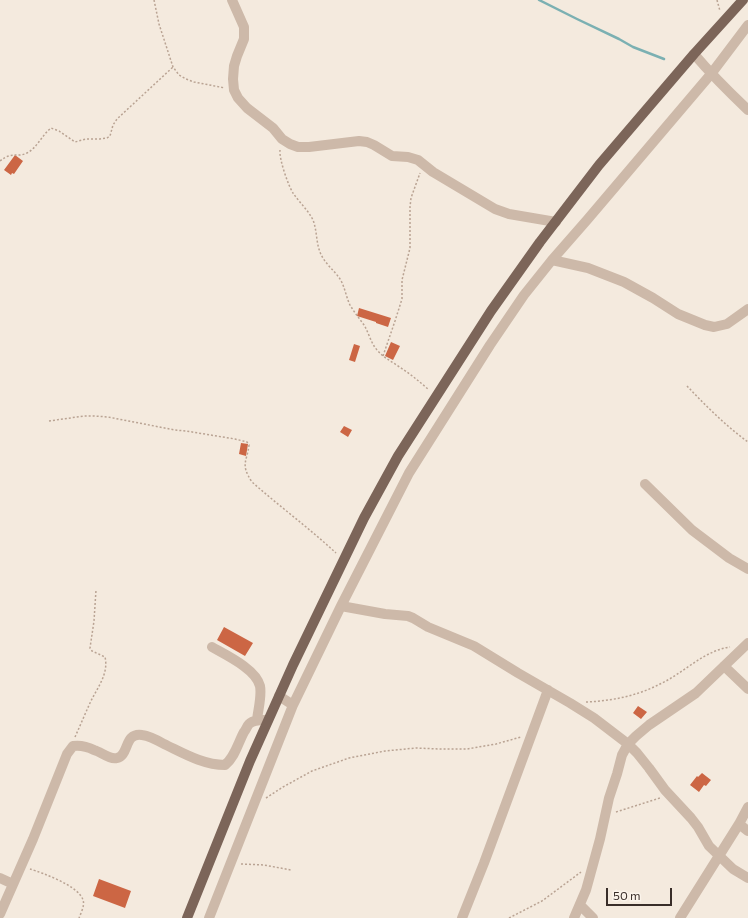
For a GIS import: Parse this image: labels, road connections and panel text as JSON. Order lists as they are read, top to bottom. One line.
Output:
{"scale_bar":"50 m"}
